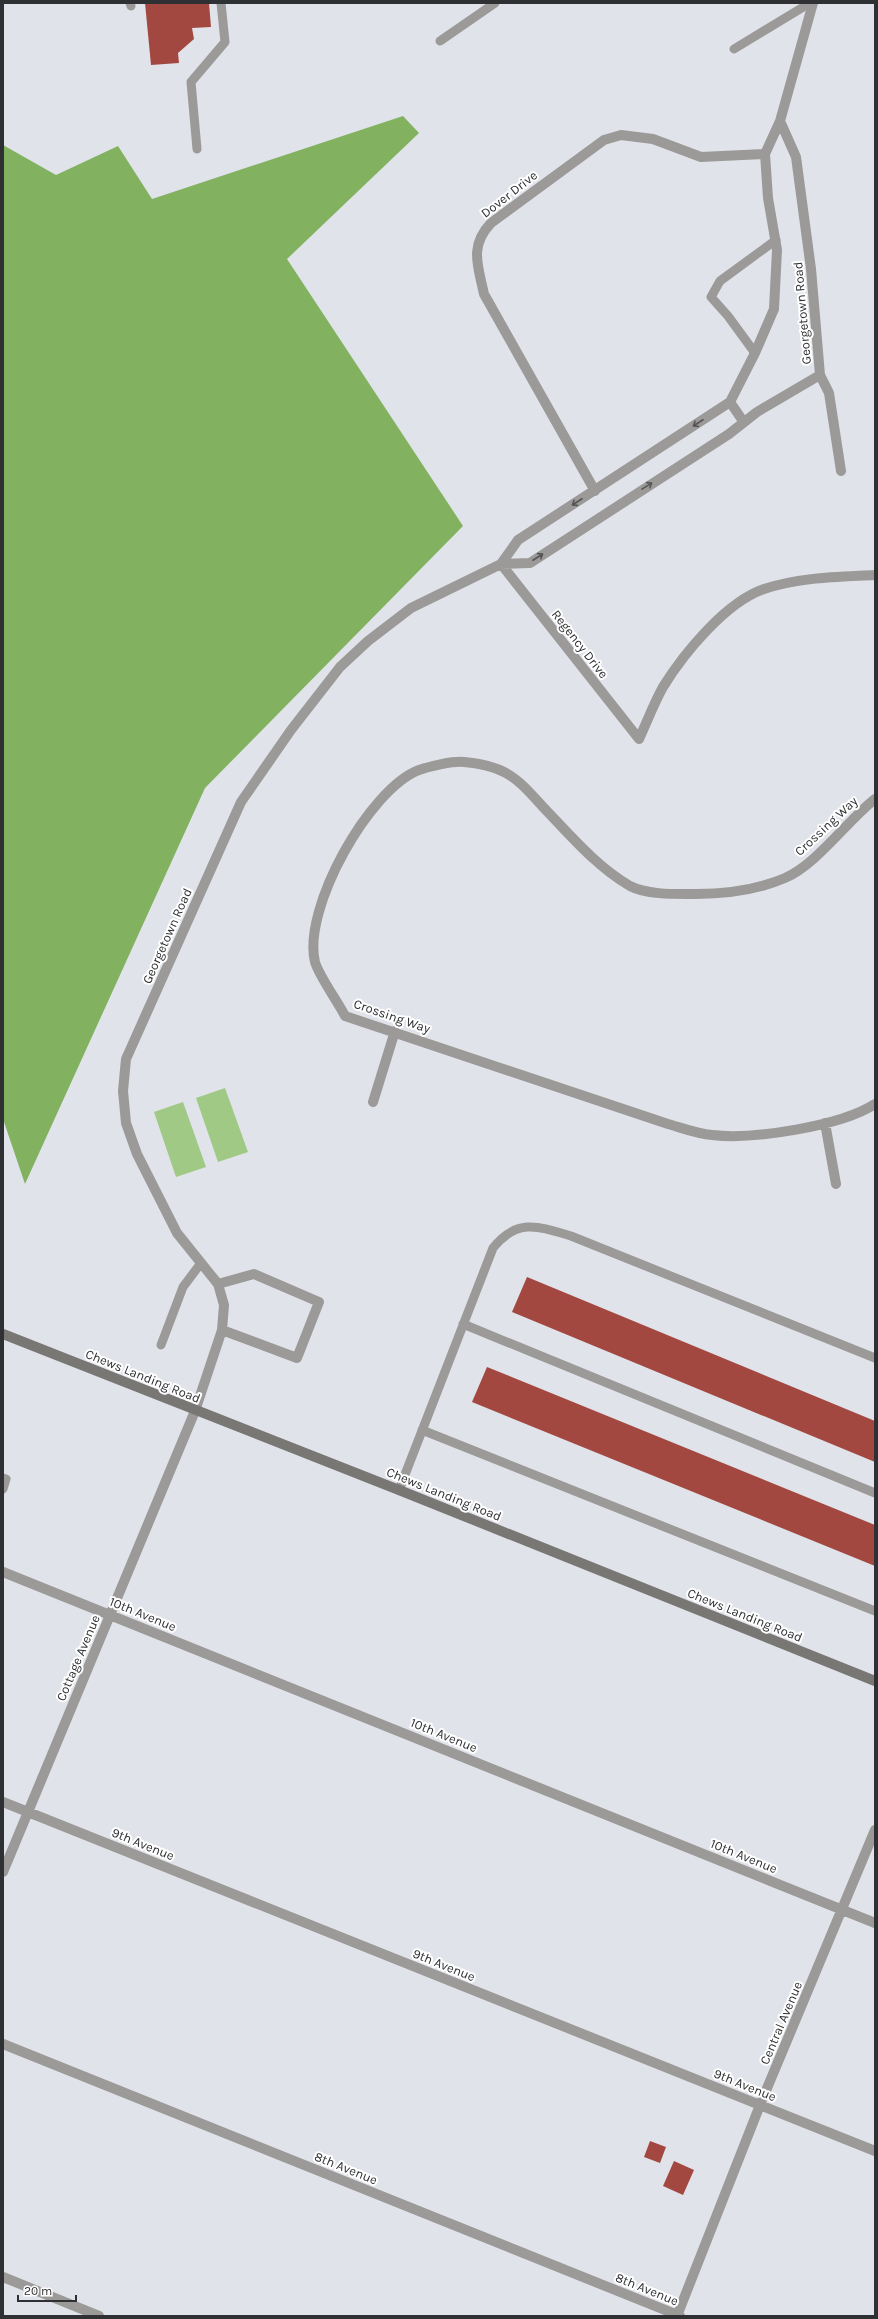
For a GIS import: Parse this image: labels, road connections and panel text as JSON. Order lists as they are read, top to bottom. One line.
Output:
{"streets":{"street":["Dover Drive","Georgetown Road","Regency Drive","Crossing Way","Chews Landing Road","10th Avenue","Cottage Avenue","9th Avenue","Central Avenue","8th Avenue"]},"crossings":[["Dover Drive","Georgetown Road"],["Georgetown Road","Regency Drive"],["Georgetown Road","Chews Landing Road"],["Georgetown Road","Cottage Avenue"],["Chews Landing Road","Cottage Avenue"],["10th Avenue","Cottage Avenue"],["10th Avenue","Central Avenue"],["Cottage Avenue","9th Avenue"],["9th Avenue","Central Avenue"],["Central Avenue","8th Avenue"]],"scale_bar":"20 m"}
